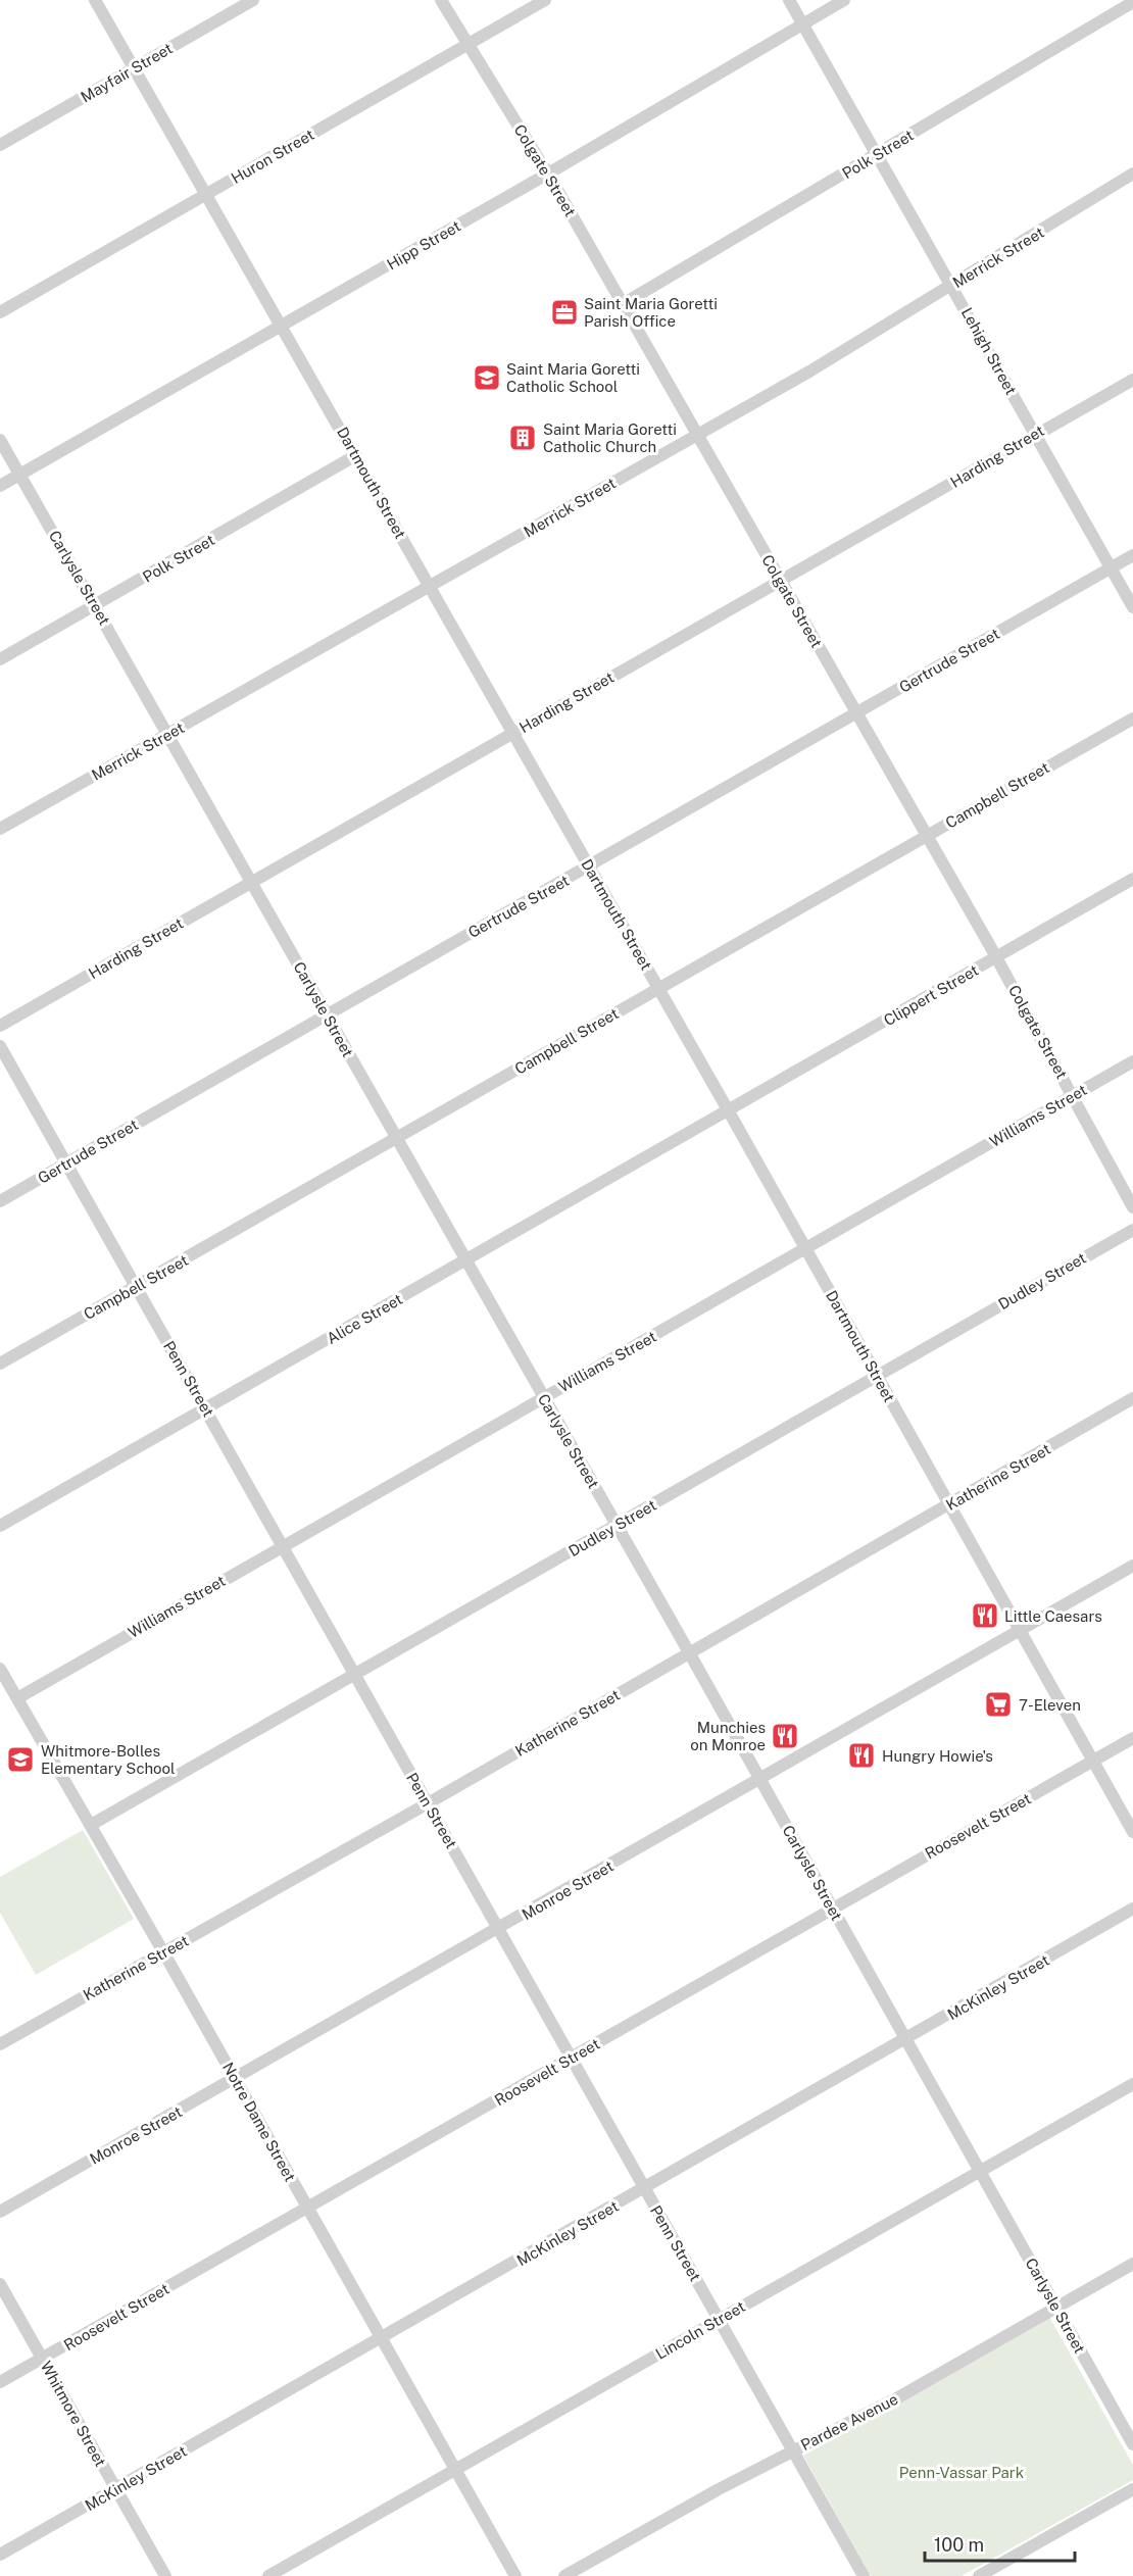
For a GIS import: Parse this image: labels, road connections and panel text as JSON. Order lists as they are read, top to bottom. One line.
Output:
{"streets":{"street":["Mayfair Street","Polk Street","Huron Street","Colgate Street","Hipp Street","Merrick Street","Lehigh Street","Harding Street","Dartmouth Street","Carlysle Street","Gertrude Street","Campbell Street","Clippert Street","Williams Street","Dudley Street","Alice Street","Penn Street","Katherine Street","Roosevelt Street","Monroe Street","McKinley Street","Notre Dame Street","Lincoln Street","Whitmore Street","Pardee Avenue"]},"crossings":[["Mayfair Street","Dartmouth Street"],["Polk Street","Colgate Street"],["Polk Street","Lehigh Street"],["Polk Street","Dartmouth Street"],["Polk Street","Carlysle Street"],["Huron Street","Colgate Street"],["Huron Street","Dartmouth Street"],["Colgate Street","Hipp Street"],["Colgate Street","Merrick Street"],["Colgate Street","Harding Street"],["Colgate Street","Gertrude Street"],["Colgate Street","Campbell Street"],["Colgate Street","Clippert Street"],["Colgate Street","Williams Street"],["Hipp Street","Lehigh Street"],["Hipp Street","Dartmouth Street"],["Hipp Street","Carlysle Street"],["Merrick Street","Lehigh Street"],["Merrick Street","Dartmouth Street"],["Merrick Street","Carlysle Street"],["Lehigh Street","Harding Street"],["Lehigh Street","Gertrude Street"],["Harding Street","Dartmouth Street"],["Harding Street","Carlysle Street"],["Dartmouth Street","Gertrude Street"],["Dartmouth Street","Campbell Street"],["Dartmouth Street","Clippert Street"],["Dartmouth Street","Williams Street"],["Dartmouth Street","Dudley Street"],["Dartmouth Street","Alice Street"],["Dartmouth Street","Katherine Street"],["Dartmouth Street","Roosevelt Street"],["Dartmouth Street","Monroe Street"],["Carlysle Street","Gertrude Street"],["Carlysle Street","Campbell Street"],["Carlysle Street","Williams Street"],["Carlysle Street","Dudley Street"],["Carlysle Street","Alice Street"],["Carlysle Street","Katherine Street"],["Carlysle Street","Roosevelt Street"],["Carlysle Street","Monroe Street"],["Carlysle Street","McKinley Street"],["Carlysle Street","Lincoln Street"],["Carlysle Street","Pardee Avenue"],["Gertrude Street","Penn Street"],["Campbell Street","Penn Street"],["Clippert Street","Alice Street"],["Williams Street","Penn Street"],["Williams Street","Notre Dame Street"],["Dudley Street","Penn Street"],["Dudley Street","Notre Dame Street"],["Alice Street","Penn Street"],["Penn Street","Katherine Street"],["Penn Street","Roosevelt Street"],["Penn Street","Monroe Street"],["Penn Street","McKinley Street"],["Penn Street","Lincoln Street"],["Penn Street","Pardee Avenue"],["Katherine Street","Notre Dame Street"],["Roosevelt Street","Notre Dame Street"],["Roosevelt Street","Whitmore Street"],["Monroe Street","Notre Dame Street"],["McKinley Street","Notre Dame Street"],["McKinley Street","Whitmore Street"],["Notre Dame Street","Lincoln Street"]],"parks":["Penn-Vassar Park"],"places":{"office":["Saint Maria Goretti Parish Office"],"school or university":["Saint Maria Goretti Catholic School","Whitmore-Bolles Elementary School"],"building":["Saint Maria Goretti Catholic Church"],"restaurant":["Little Caesars","Munchies on Monroe","Hungry Howie's"],"supermarket":["7-Eleven"]},"scale_bar":"100 m"}
